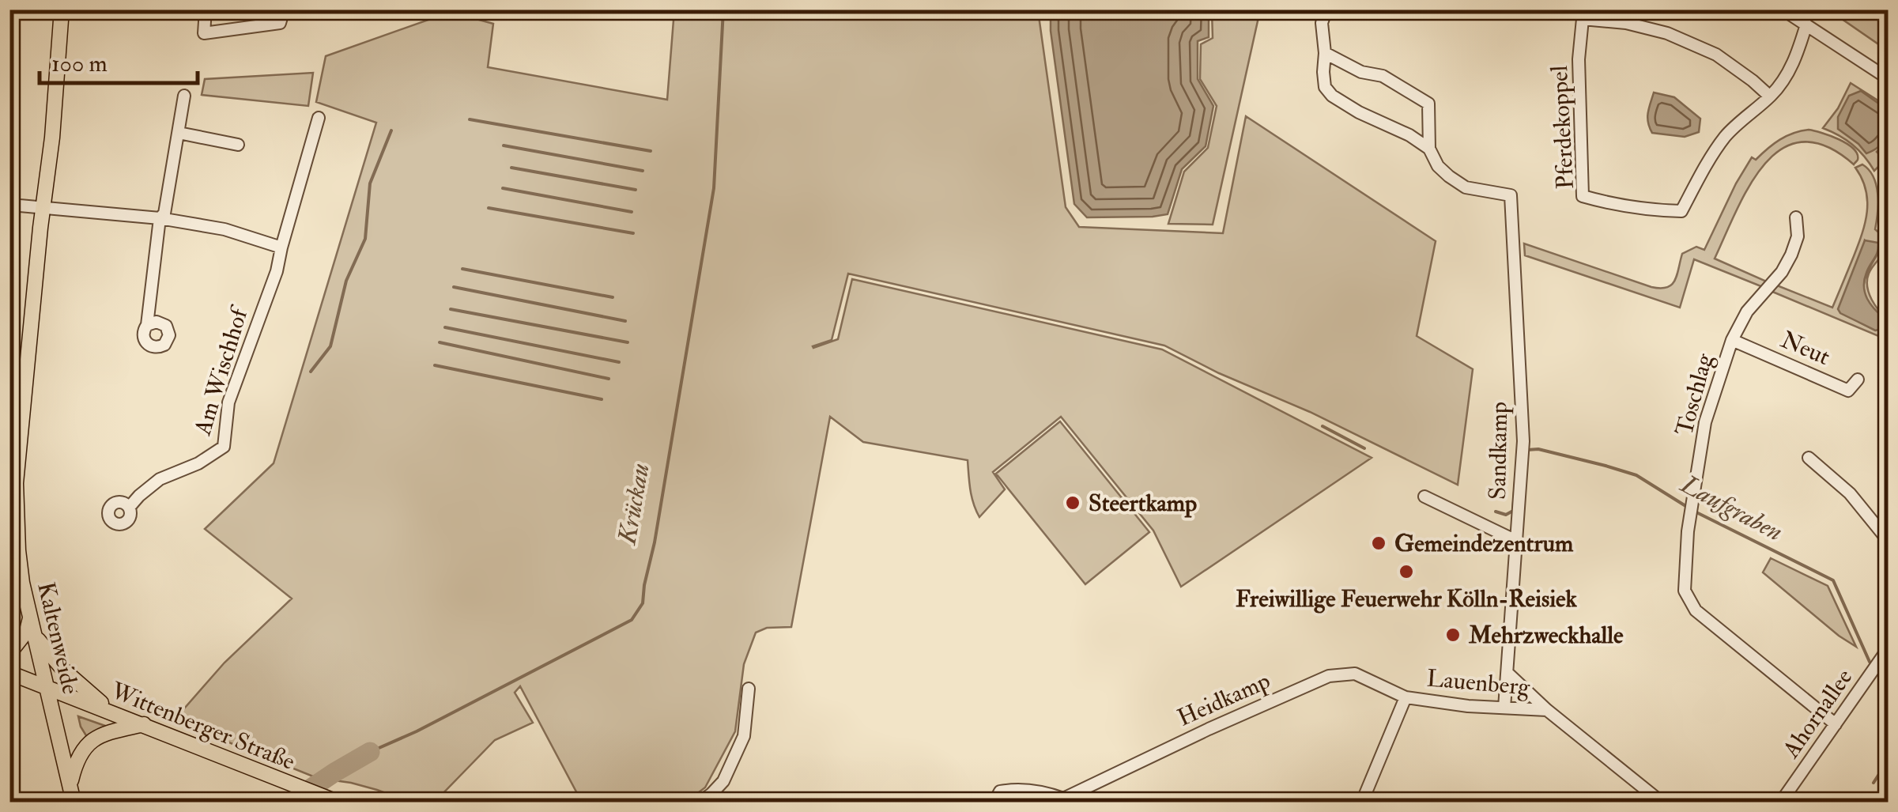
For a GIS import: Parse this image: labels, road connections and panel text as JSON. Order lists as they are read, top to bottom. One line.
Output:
{"streets":{"main road":["Kaltenweide","Wittenberger Straße"],"street":["Pferdekoppel","Neut","Am Wischhof","Toschlag","Sandkamp","Lauenberg","Heidkamp","Ahornallee"]},"crossings":[["Neut","Toschlag"],["Toschlag","Ahornallee"],["Sandkamp","Lauenberg"],["Kaltenweide","Wittenberger Straße"],["Lauenberg","Heidkamp"]],"water":["Krückau","Laufgraben"],"places":["Steertkamp","Gemeindezentrum","Freiwillige Feuerwehr Kölln-Reisiek","Mehrzweckhalle"],"scale_bar":"100 m"}
